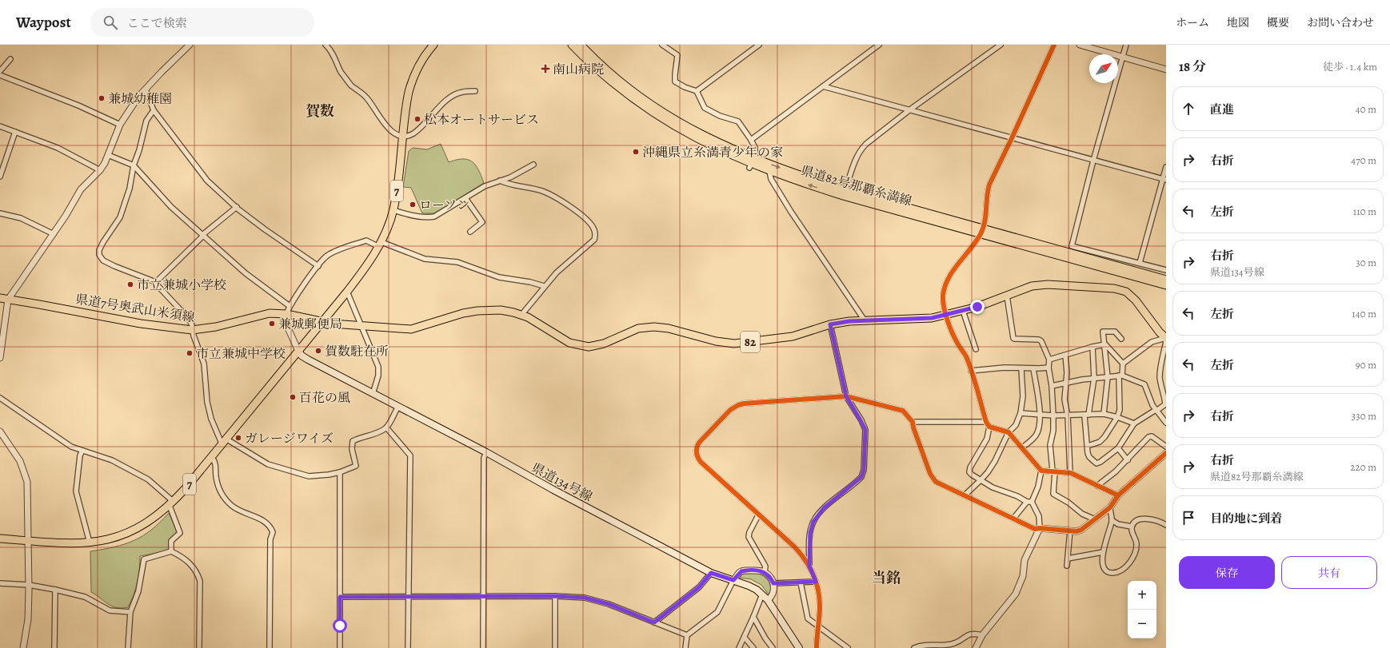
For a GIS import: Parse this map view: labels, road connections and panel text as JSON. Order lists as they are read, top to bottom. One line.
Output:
{"streets":{"main road":["県道82号那覇糸満線","7","県道7号奥武山米須線","82","県道134号線"]},"crossings":[["7","県道7号奥武山米須線"],["7","82"],["7","県道134号線"],["県道7号奥武山米須線","82"]],"districts":["賀数","当銘"],"places":{"health":["南山病院"],"other":["兼城幼稚園","松本オートサービス","沖縄県立糸満青少年の家","ローソン","市立兼城小学校","兼城郵便局","賀数駐在所","市立兼城中学校","百花の風","ガレージワイズ"]},"north":"top right","page":{"header":"Waypost","search":"ここで検索","nav":["ホーム","地図","概要","お問い合わせ"],"heading":["18 分","徒歩 · 1.4 km"],"list":[["直進","40 m"],["右折","470 m"],["左折","110 m"],["右折","県道134号線","30 m"],["左折","140 m"],["左折","90 m"],["右折","330 m"],["右折","県道82号那覇糸満線","220 m"],"目的地に到着"],"buttons":["保存","共有"],"map_buttons":["+","−"]}}
